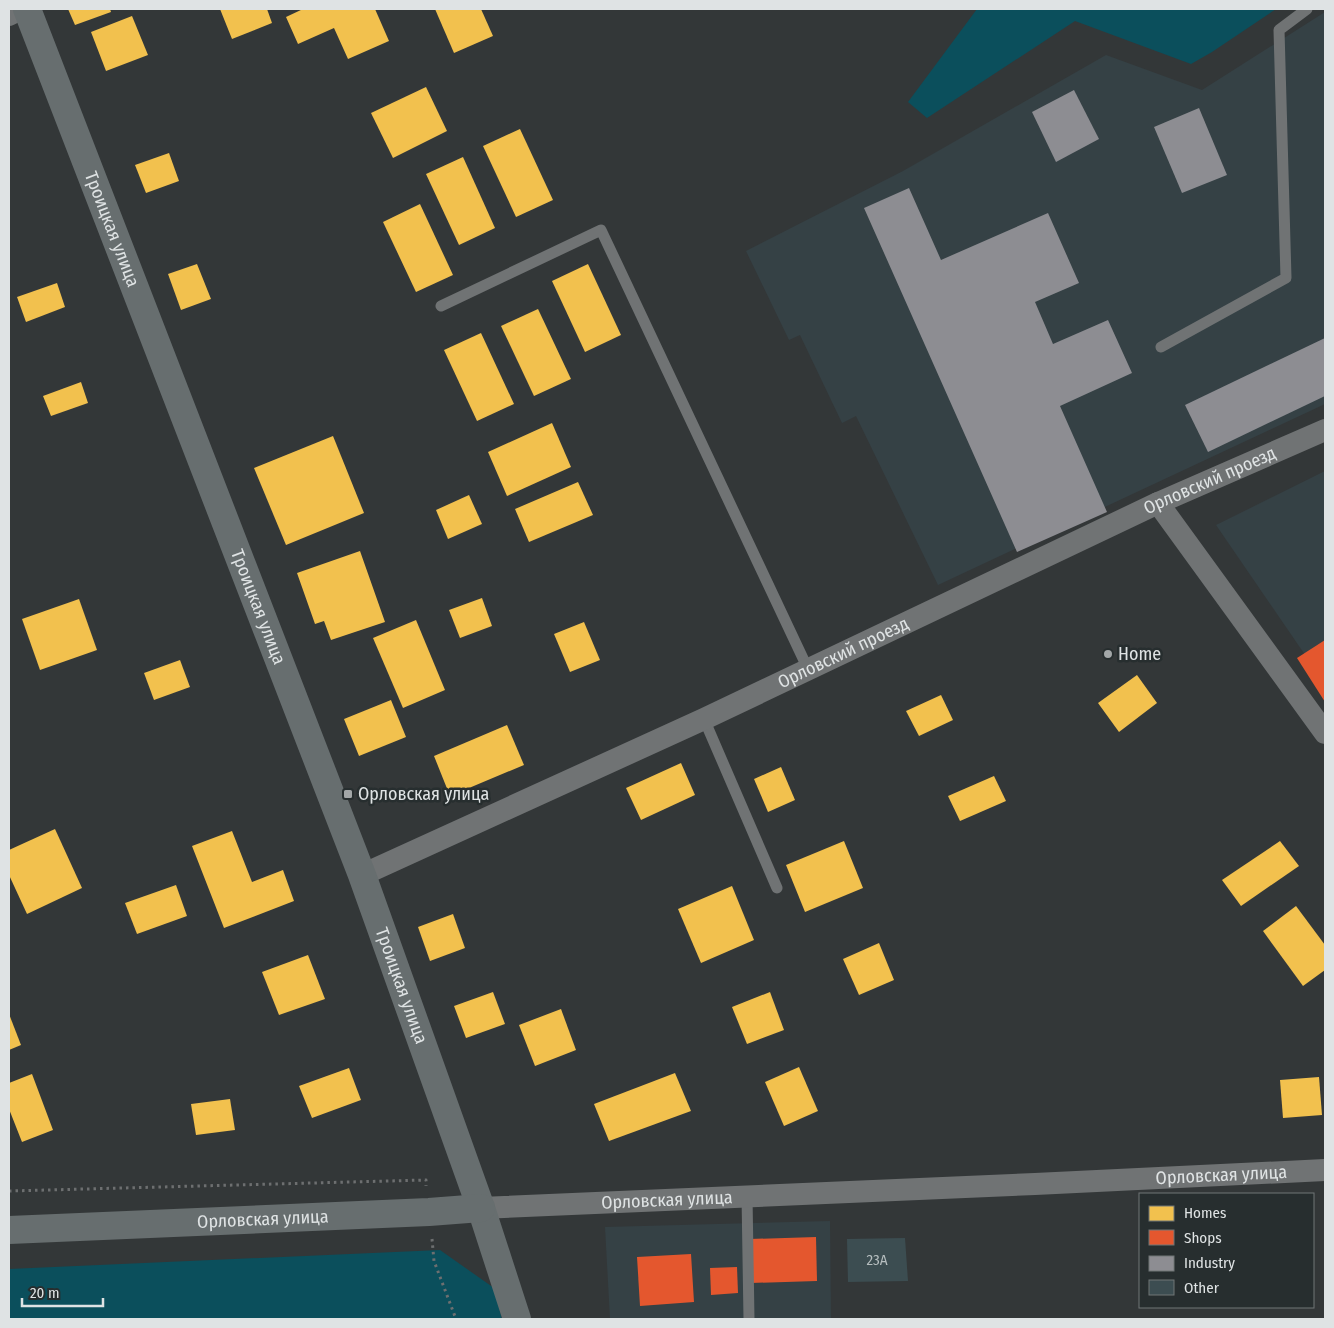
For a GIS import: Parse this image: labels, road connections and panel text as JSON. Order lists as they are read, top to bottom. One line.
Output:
{"streets":{"main road":["Троицкая улица","Орловская улица"],"street":["Орловский проезд"]},"crossings":[["Троицкая улица","Орловский проезд"],["Троицкая улица","Орловская улица"]],"places":{"other":["Home"],"transit":["Орловская улица"]},"house_numbers":["23А"],"legend":["Homes","Shops","Industry","Other"],"scale_bar":"20 m"}
